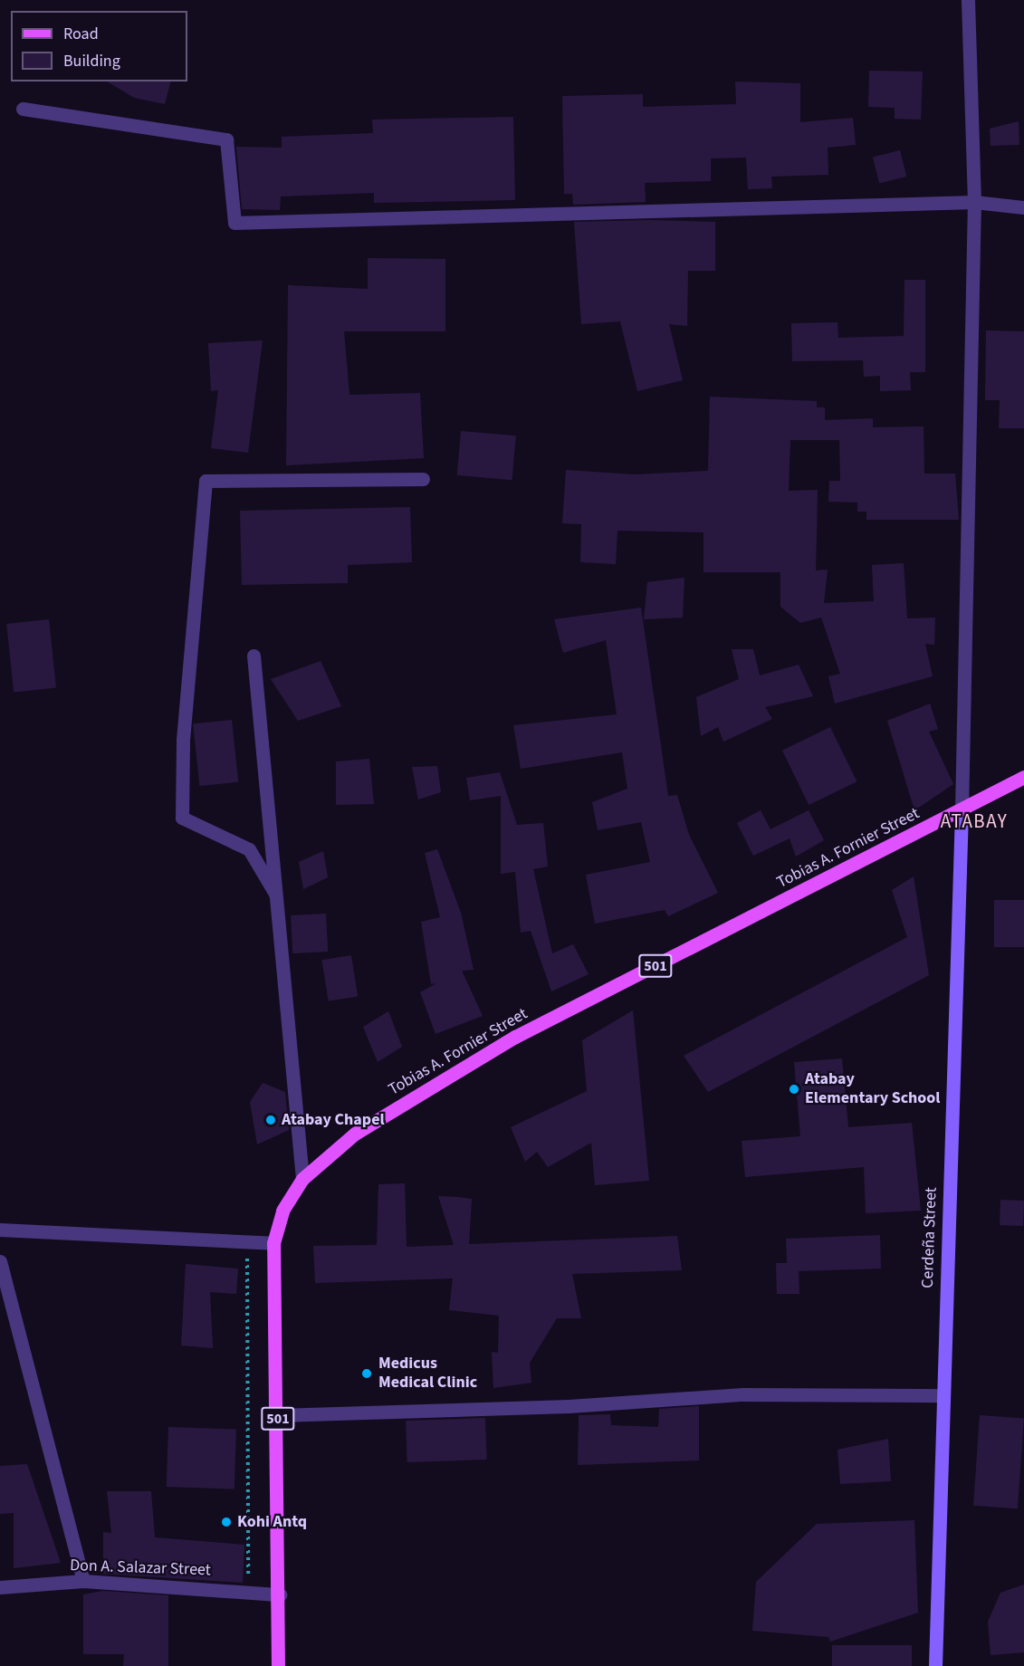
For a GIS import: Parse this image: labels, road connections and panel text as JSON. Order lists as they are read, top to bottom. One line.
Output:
{"streets":{"main road":["Tobias A. Fornier Street","501","Cerdeña Street"],"street":["Don A. Salazar Street"]},"crossings":[["Tobias A. Fornier Street","Cerdeña Street"],["Tobias A. Fornier Street","Don A. Salazar Street"]],"districts":["ATABAY"],"places":["Atabay Elementary School","Atabay Chapel","Medicus Medical Clinic","Kohi Antq"],"legend":["Road","Building"]}
